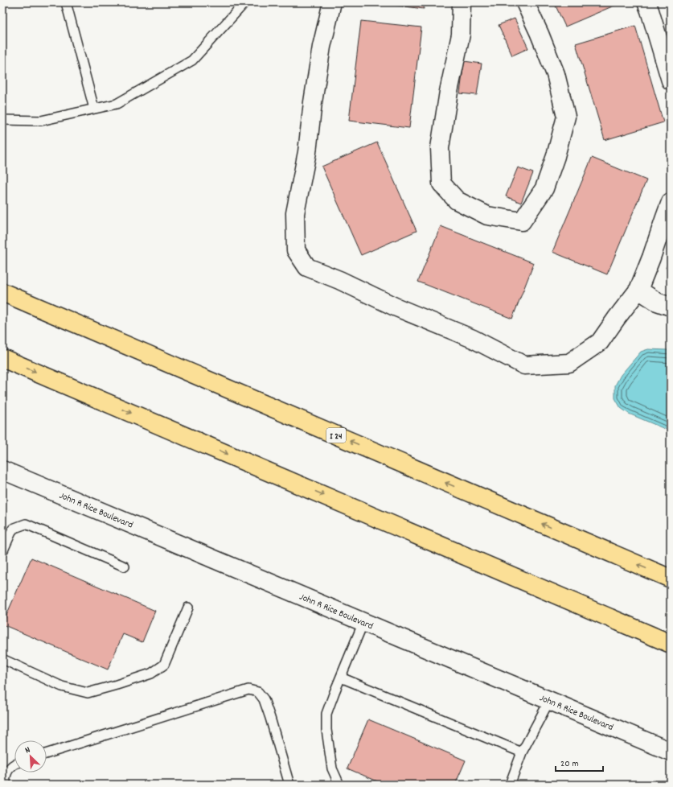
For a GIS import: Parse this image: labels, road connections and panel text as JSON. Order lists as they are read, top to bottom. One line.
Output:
{"streets":{"highway":["I 24"],"street":["John R Rice Boulevard"]},"scale_bar":"20 m","north":"top left"}
